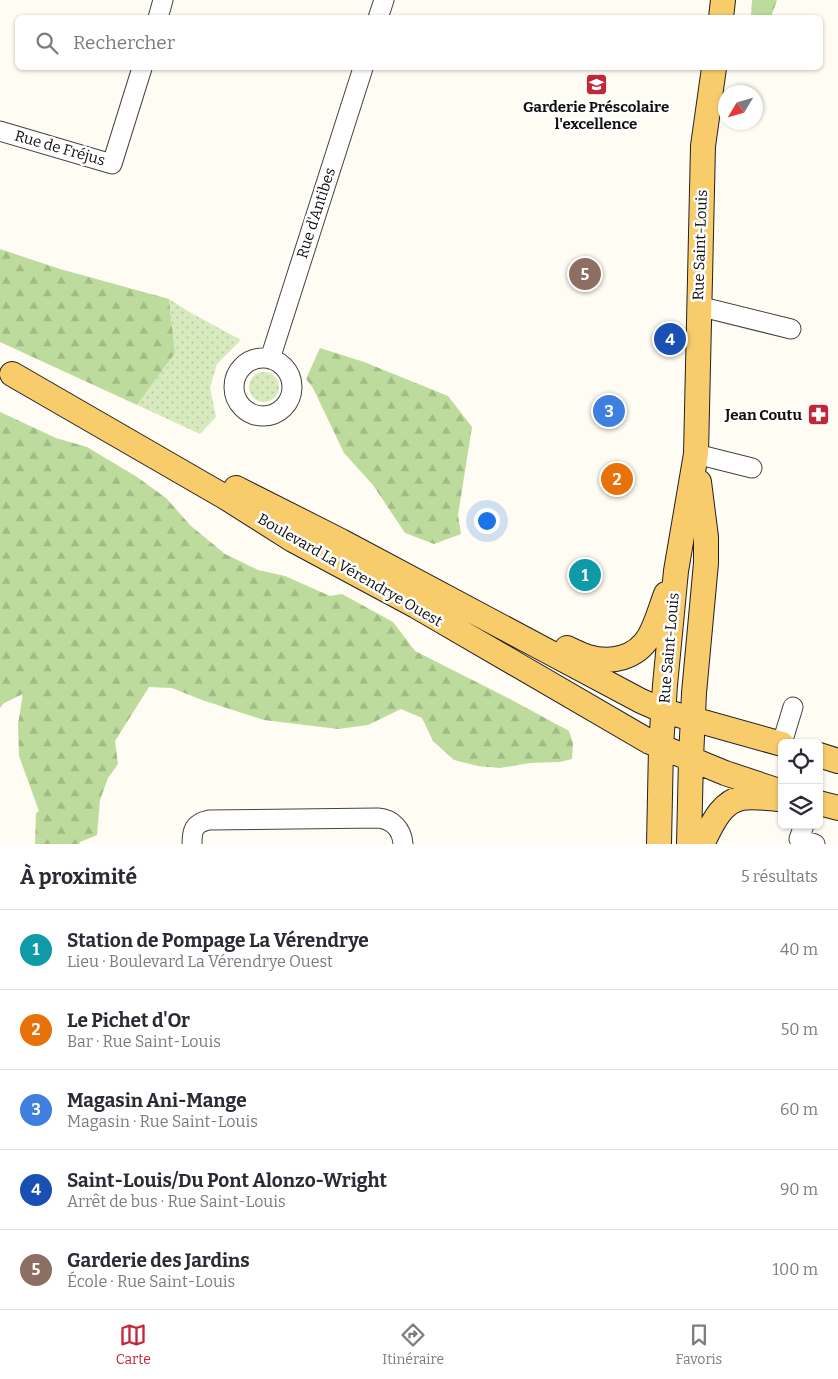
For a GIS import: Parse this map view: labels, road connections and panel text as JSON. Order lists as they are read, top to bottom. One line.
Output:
{"streets":{"main road":["Rue Saint-Louis","Boulevard La Vérendrye Ouest"],"street":["Rue de Fréjus","Rue d'Antibes"]},"crossings":[["Rue Saint-Louis","Boulevard La Vérendrye Ouest"]],"places":{"school or university":["Garderie Préscolaire l'excellence"],"pharmacy":["Jean Coutu"]},"north":"bottom left","page":{"search":"Rechercher","pins":["5","4","3","2","1"],"heading":["À proximité","5 résultats"],"list":[{"mark":"1","name":"Station de Pompage La Vérendrye","note":"Lieu · Boulevard La Vérendrye Ouest","value":"40 m"},{"mark":"2","name":"Le Pichet d'Or","note":"Bar · Rue Saint-Louis","value":"50 m"},{"mark":"3","name":"Magasin Ani-Mange","note":"Magasin · Rue Saint-Louis","value":"60 m"},{"mark":"4","name":"Saint-Louis/Du Pont Alonzo-Wright","note":"Arrêt de bus · Rue Saint-Louis","value":"90 m"},{"mark":"5","name":"Garderie des Jardins","note":"École · Rue Saint-Louis","value":"100 m"}],"nav":["Carte","Itinéraire","Favoris"]}}
